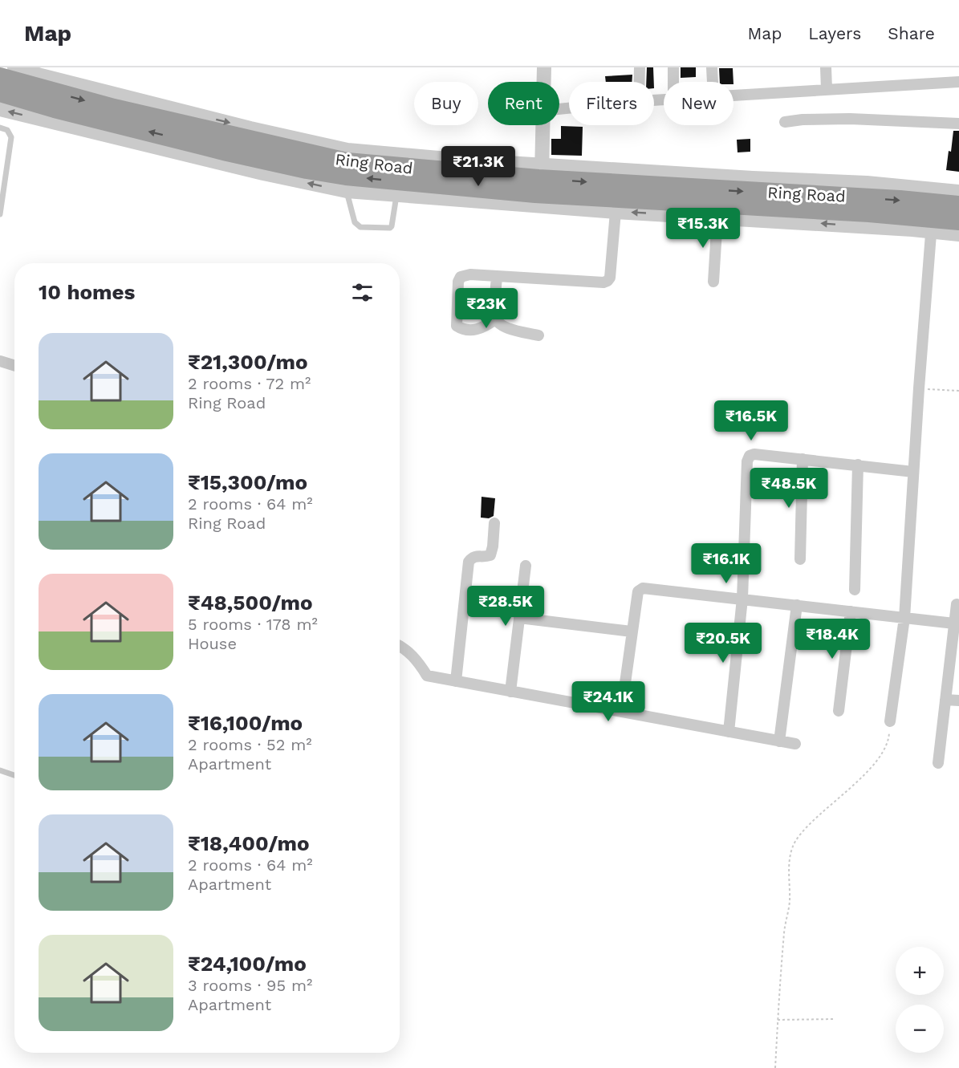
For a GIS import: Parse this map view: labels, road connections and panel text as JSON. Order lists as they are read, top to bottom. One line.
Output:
{"streets":{"highway":["Ring Road"]},"page":{"header":"Map","nav":["Map","Layers","Share"],"chip":["Buy","Rent","Filters","New"],"price":["₹21.3K","₹15.3K","₹23K","₹16.5K","₹48.5K","₹16.1K","₹28.5K","₹18.4K","₹20.5K","₹24.1K"],"heading":"10 homes","list":[{"name":"₹21,300/mo","note":"2 rooms · 72 m² · Ring Road"},{"name":"₹15,300/mo","note":"2 rooms · 64 m² · Ring Road"},{"name":"₹48,500/mo","note":"5 rooms · 178 m² · House"},{"name":"₹16,100/mo","note":"2 rooms · 52 m² · Apartment"},{"name":"₹18,400/mo","note":"2 rooms · 64 m² · Apartment"},{"name":"₹24,100/mo","note":"3 rooms · 95 m² · Apartment"}],"map_buttons":["+","−"]}}
